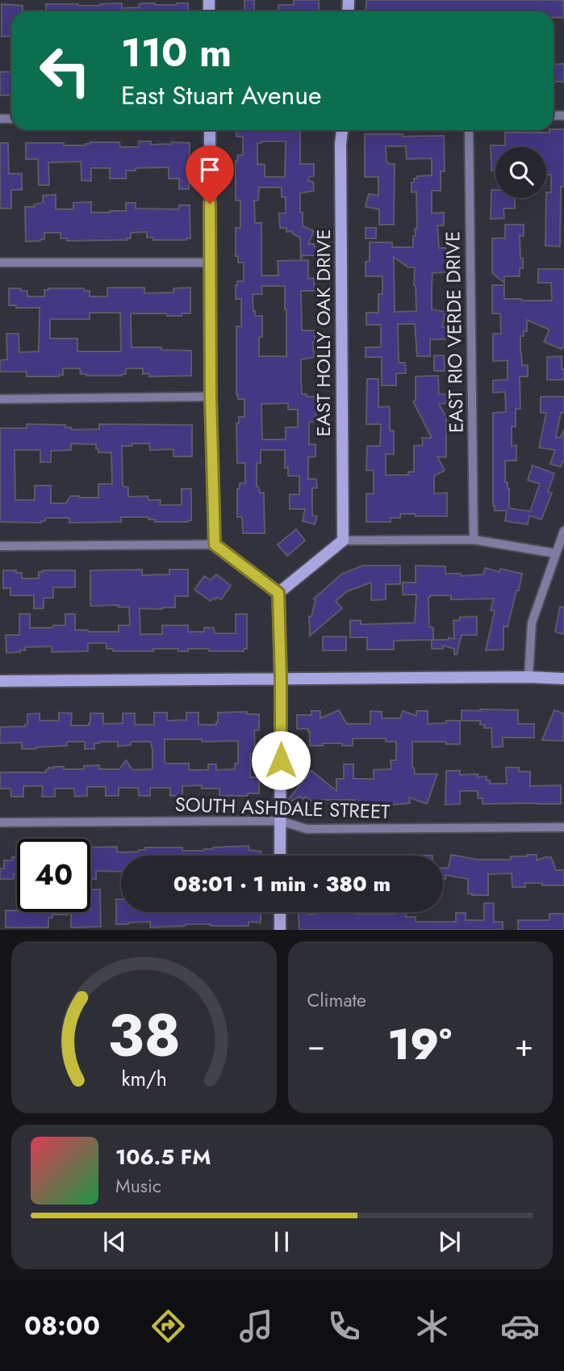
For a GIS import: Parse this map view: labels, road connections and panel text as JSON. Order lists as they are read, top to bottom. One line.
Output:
{"streets":{"street":["EAST RIO VERDE DRIVE","EAST HOLLY OAK DRIVE","SOUTH ASHDALE STREET"]},"page":{"turn":["110 m","East Stuart Avenue"],"limit":"40","trip":"08:01 · 1 min · 380 m","tile":"Climate","heat":["−","19°","+"],"song":["106.5 FM","Music"],"tabs":"08:00","gauge":["38","km/h"]}}
